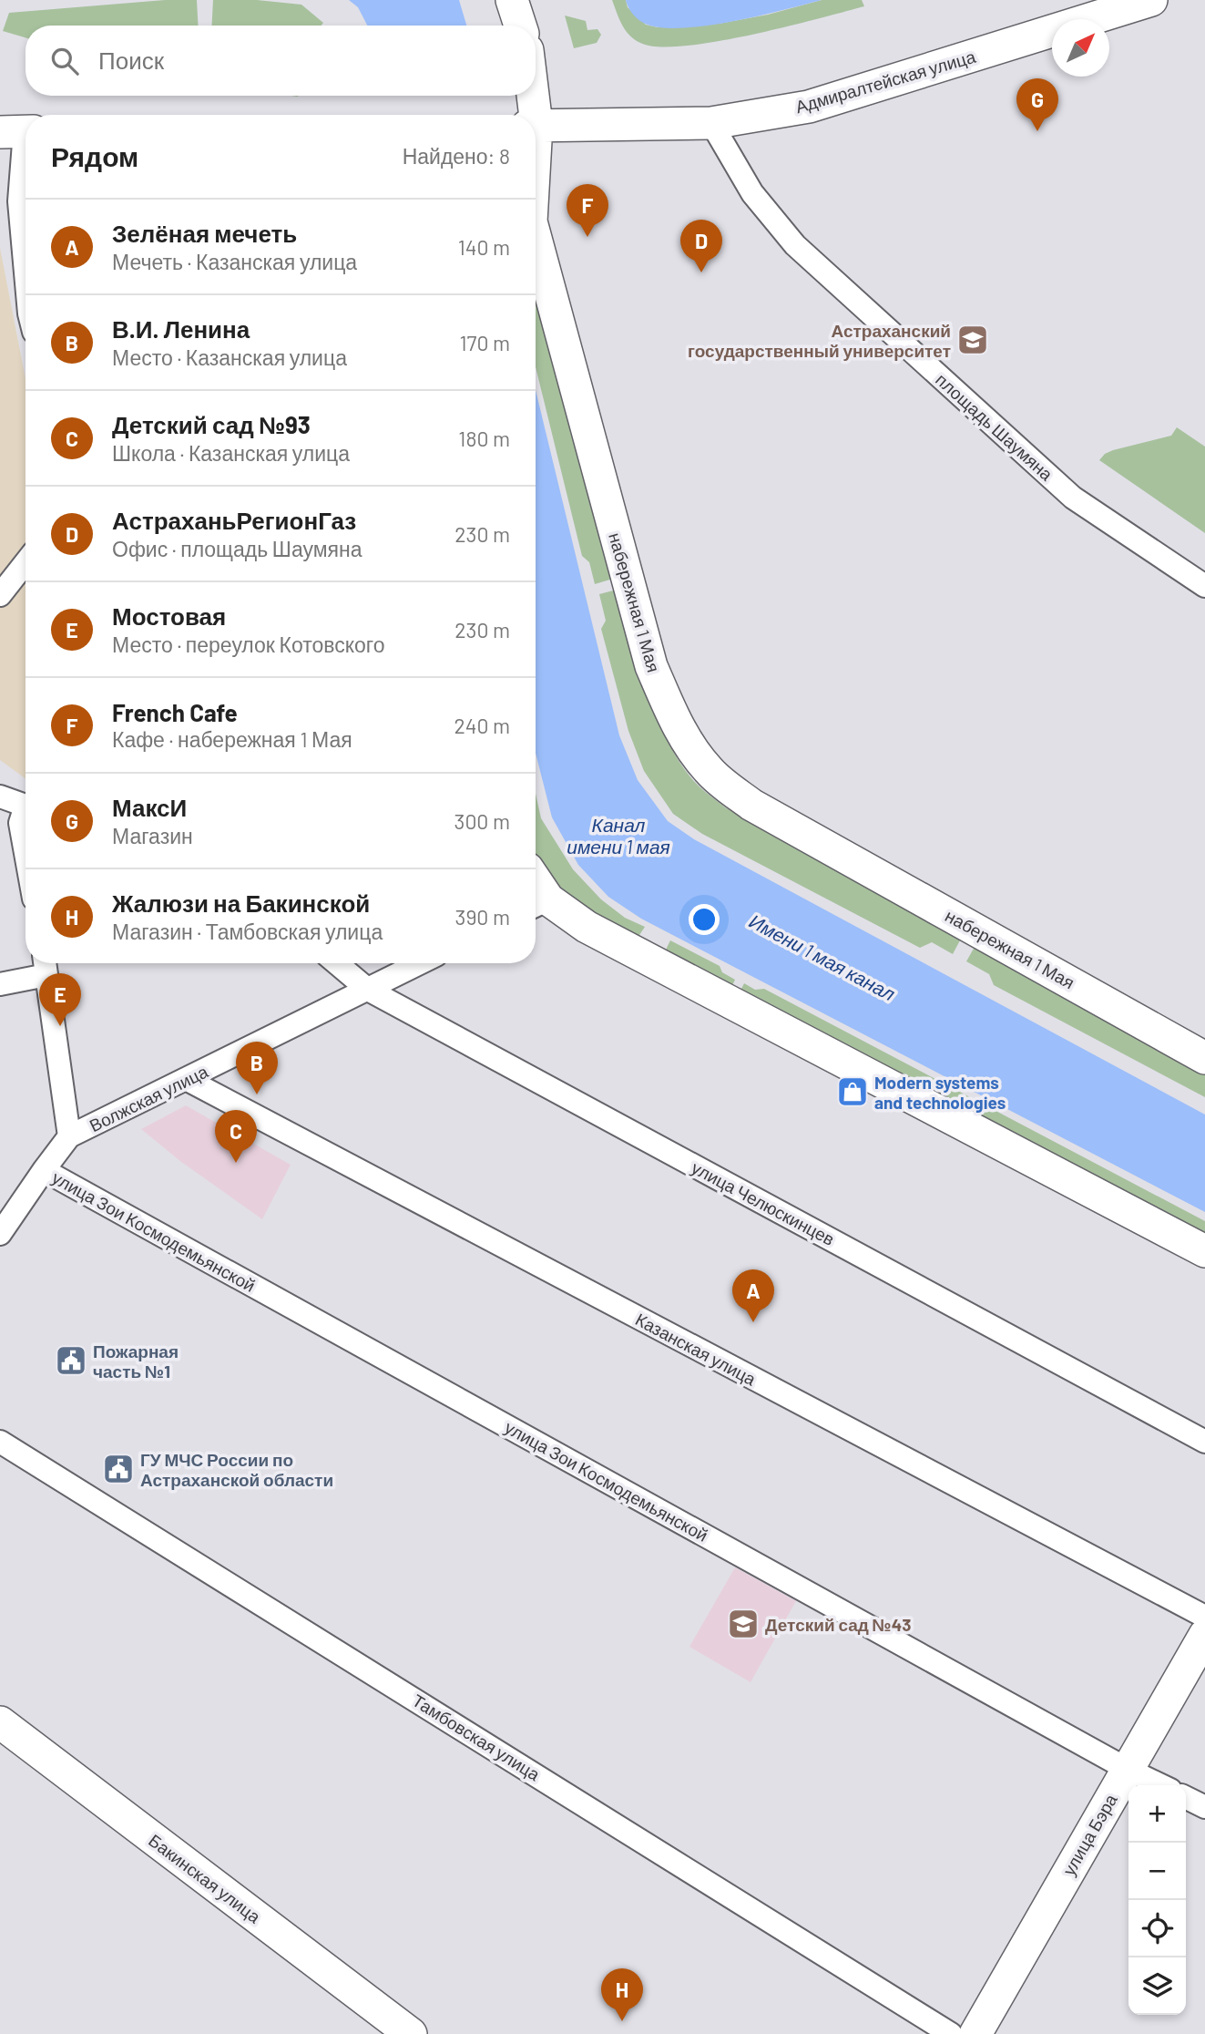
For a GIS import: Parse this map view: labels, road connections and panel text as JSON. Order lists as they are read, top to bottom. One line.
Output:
{"streets":{"main road":["Адмиралтейская улица","набережная 1 Мая","улица Бэра","Бакинская улица"],"street":["площадь Шаумяна","Волжская улица","улица Челюскинцев","улица Зои Космодемьянской","Казанская улица","Тамбовская улица"]},"crossings":[["Адмиралтейская улица","площадь Шаумяна"],["Волжская улица","улица Челюскинцев"],["Волжская улица","улица Зои Космодемьянской"],["Волжская улица","Казанская улица"],["улица Зои Космодемьянской","улица Бэра"]],"water":["Канал имени 1 мая","Имени 1 мая канал"],"places":{"school or university":["Астраханский государственный университет","Детский сад №43"],"shop":["Modern systems and technologies"],"public building":["Пожарная часть №1","ГУ МЧС России по Астраханской области"]},"north":"top right","page":{"search":"Поиск","pins":["G","F","D","E","B","C","A","H"],"heading":["Рядом","Найдено: 8"],"list":[{"mark":"A","name":"Зелёная мечеть","note":"Мечеть · Казанская улица","value":"140 m"},{"mark":"B","name":"В.И. Ленина","note":"Место · Казанская улица","value":"170 m"},{"mark":"C","name":"Детский сад №93","note":"Школа · Казанская улица","value":"180 m"},{"mark":"D","name":"АстраханьРегионГаз","note":"Офис · площадь Шаумяна","value":"230 m"},{"mark":"E","name":"Мостовая","note":"Место · переулок Котовского","value":"230 m"},{"mark":"F","name":"French Cafe","note":"Кафе · набережная 1 Мая","value":"240 m"},{"mark":"G","name":"МаксИ","note":"Магазин","value":"300 m"},{"mark":"H","name":"Жалюзи на Бакинской","note":"Магазин · Тамбовская улица","value":"390 m"}],"map_buttons":["+","−"]}}
